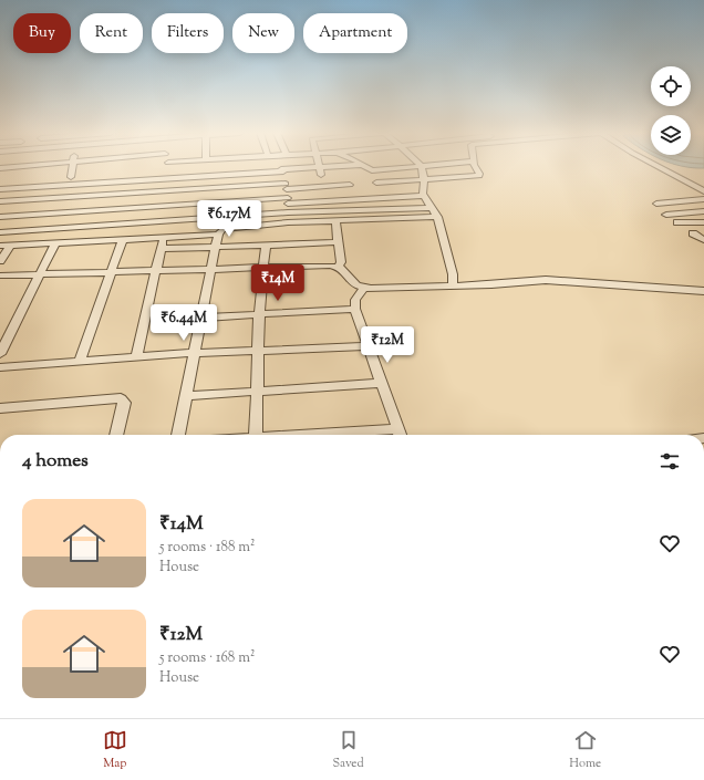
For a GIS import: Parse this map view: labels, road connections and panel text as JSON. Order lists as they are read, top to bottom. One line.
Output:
{"page":{"chip":["Buy","Rent","Filters","New","Apartment"],"price":["₹6.17M","₹14M","₹6.44M","₹12M"],"heading":"4 homes","list":[{"name":"₹14M","note":"5 rooms · 188 m² · House"},{"name":"₹12M","note":"5 rooms · 168 m² · House"}],"tabs":["Map","Saved","Home"]}}
